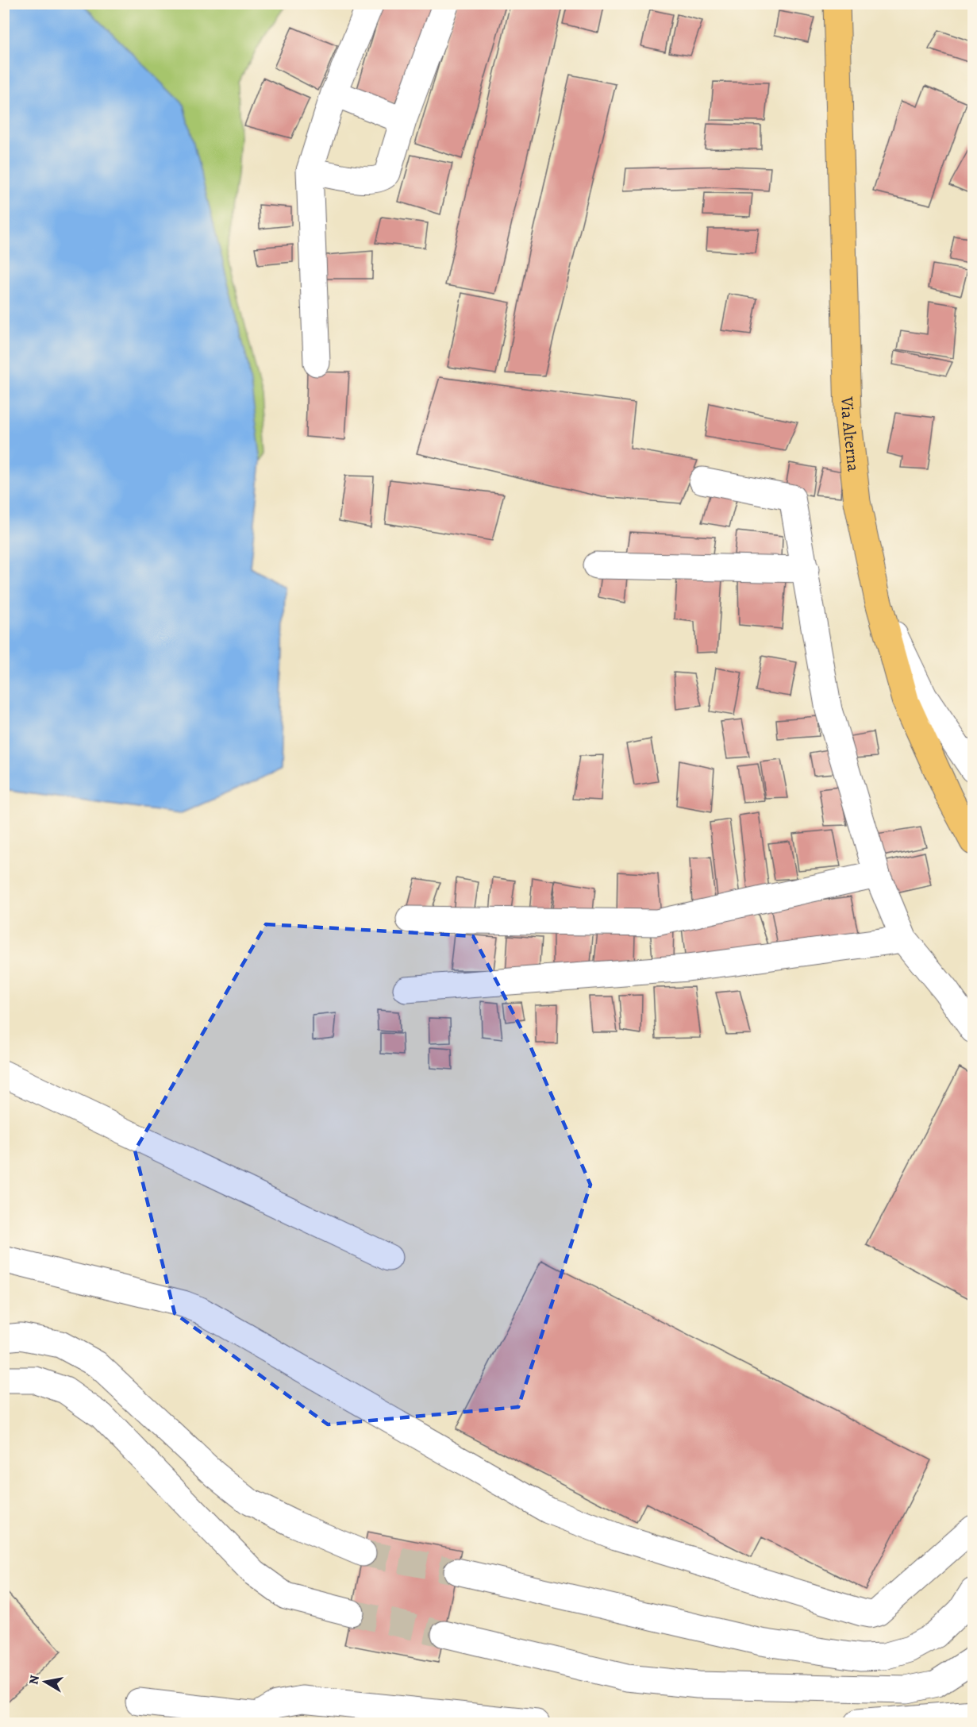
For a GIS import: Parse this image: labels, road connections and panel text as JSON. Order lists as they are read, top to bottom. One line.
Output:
{"streets":{"main road":["Via Alterna"]},"north":"left"}
